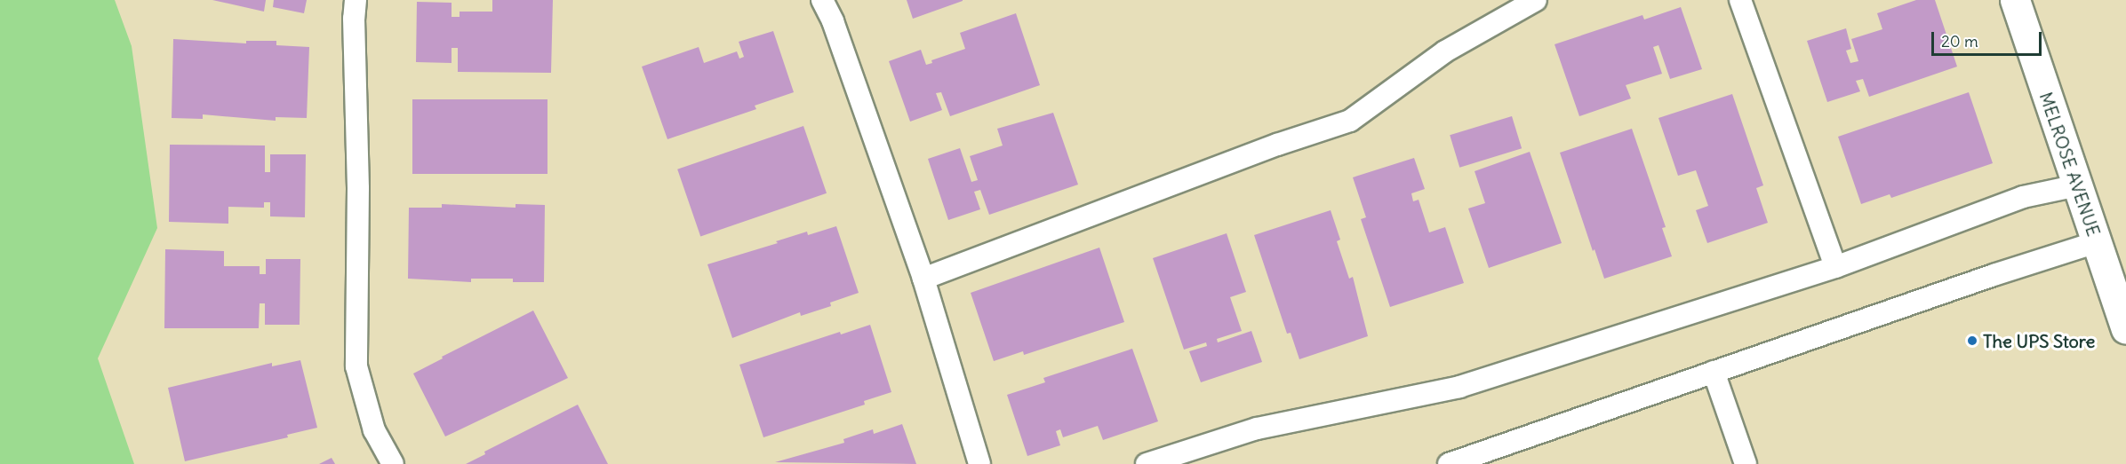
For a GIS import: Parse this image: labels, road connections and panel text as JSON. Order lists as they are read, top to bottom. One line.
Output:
{"streets":{"street":["MELROSE AVENUE"]},"places":["The UPS Store"],"scale_bar":"20 m"}
